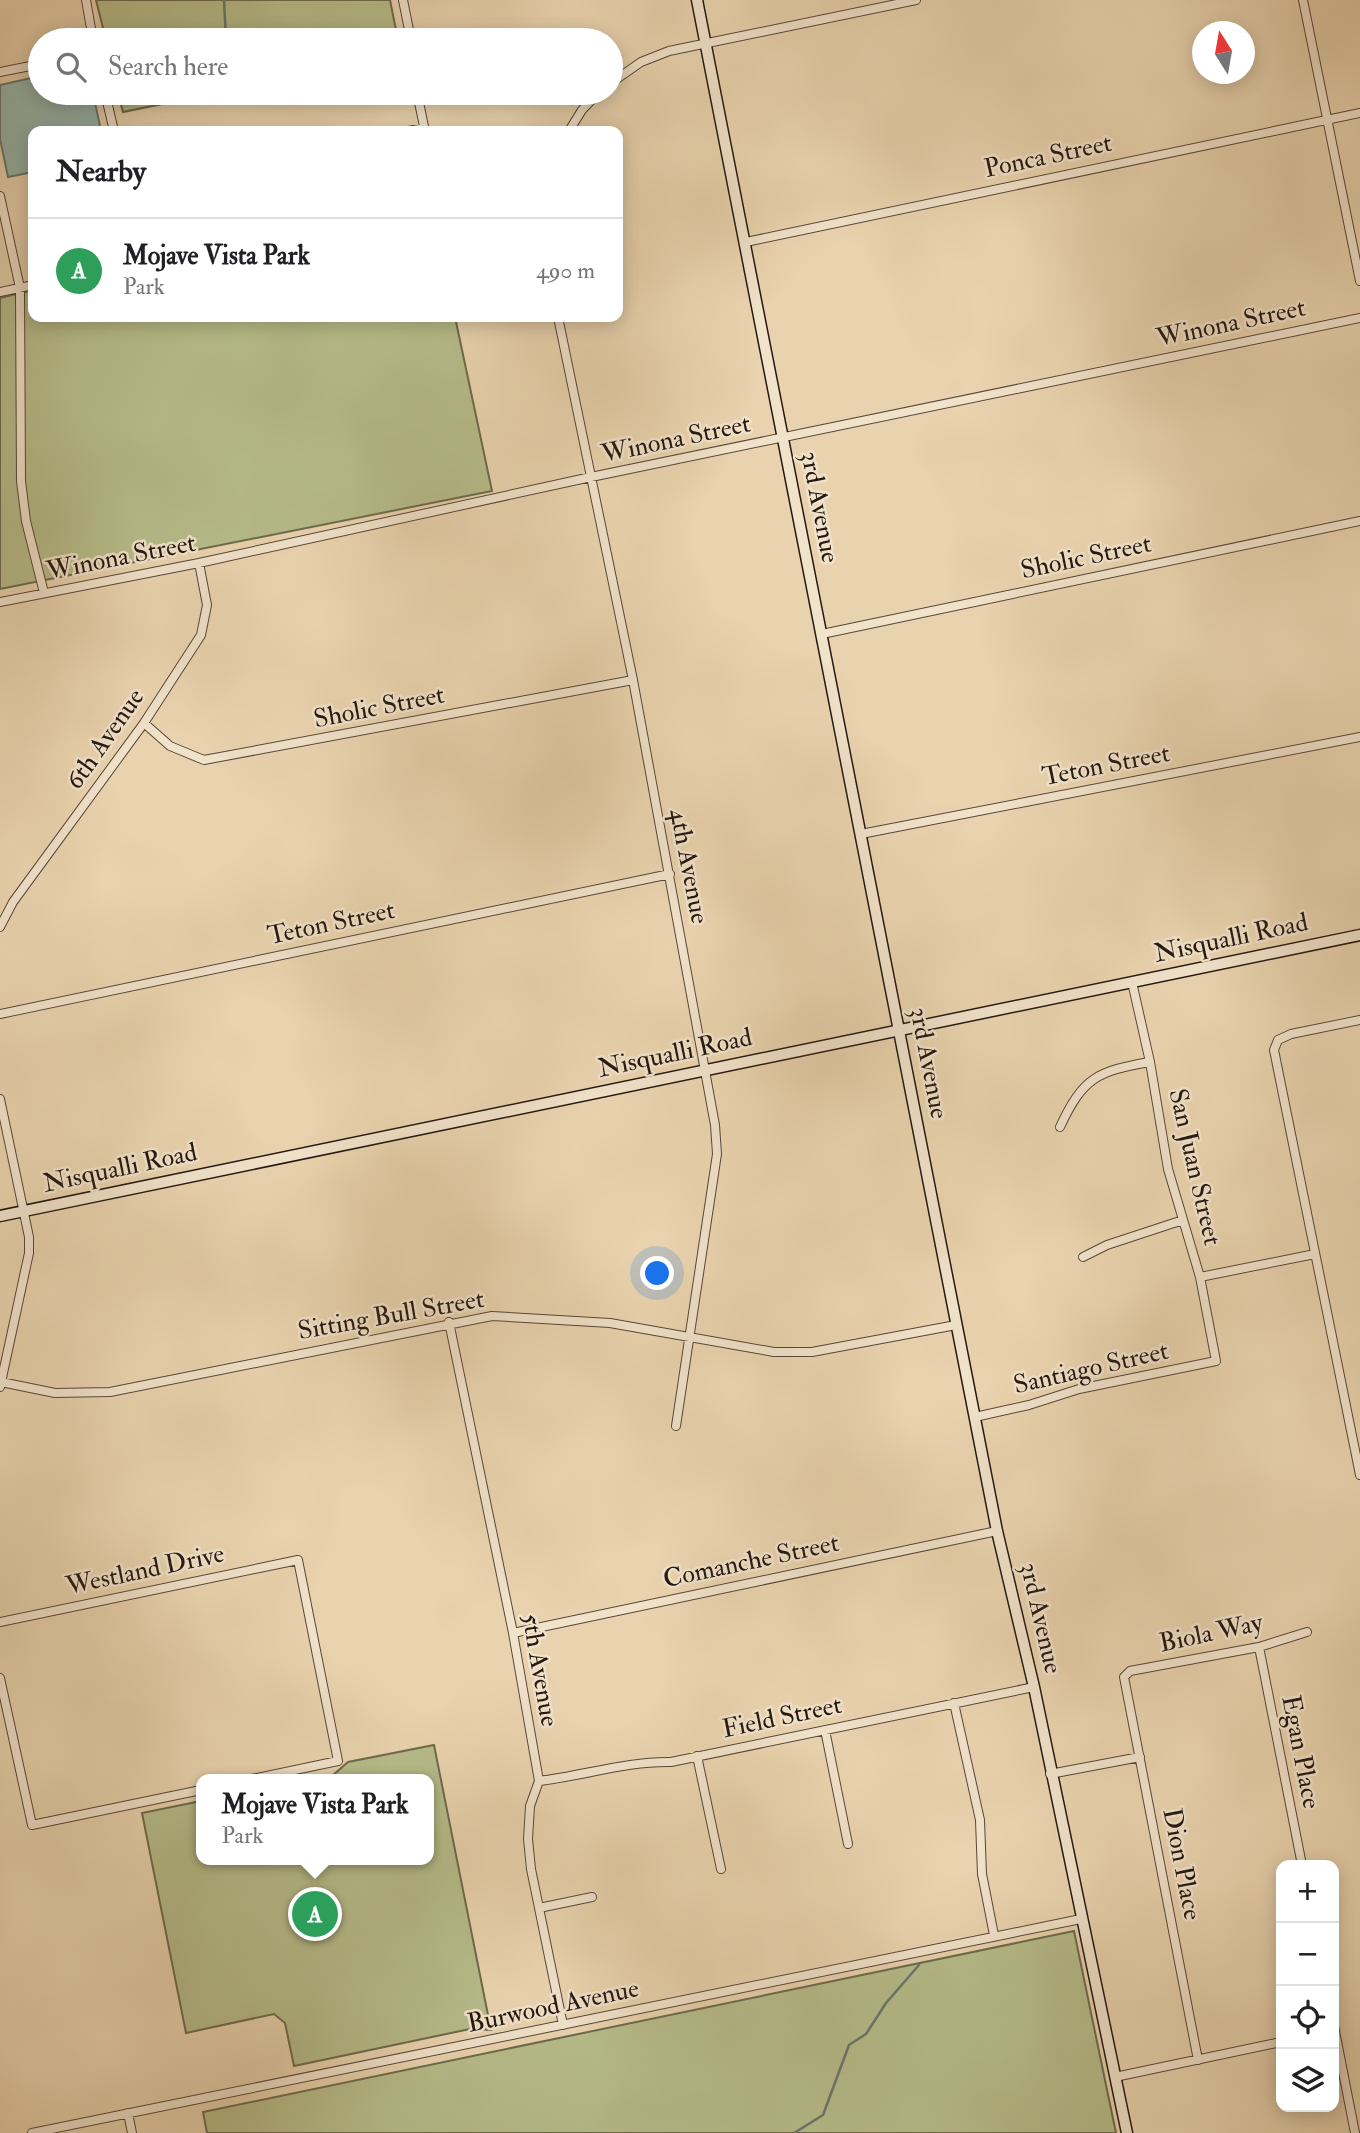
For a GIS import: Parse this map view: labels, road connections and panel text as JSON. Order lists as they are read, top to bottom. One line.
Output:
{"streets":{"street":["Ponca Street","Winona Street","3rd Avenue","Sholic Street","6th Avenue","Teton Street","4th Avenue","Nisqualli Road","San Juan Street","Sitting Bull Street","Santiago Street","Comanche Street","Westland Drive","Biola Way","5th Avenue","Field Street","Egan Place","Dion Place","Burwood Avenue"]},"crossings":[["Ponca Street","3rd Avenue"],["Winona Street","3rd Avenue"],["Winona Street","6th Avenue"],["Winona Street","4th Avenue"],["3rd Avenue","Sholic Street"],["3rd Avenue","Teton Street"],["3rd Avenue","Nisqualli Road"],["3rd Avenue","Sitting Bull Street"],["3rd Avenue","Santiago Street"],["3rd Avenue","Comanche Street"],["3rd Avenue","Field Street"],["3rd Avenue","Burwood Avenue"],["Sholic Street","6th Avenue"],["Sholic Street","4th Avenue"],["Teton Street","4th Avenue"],["4th Avenue","Nisqualli Road"],["4th Avenue","Sitting Bull Street"],["Nisqualli Road","San Juan Street"],["San Juan Street","Santiago Street"],["Sitting Bull Street","5th Avenue"],["Comanche Street","5th Avenue"],["Biola Way","Egan Place"],["Biola Way","Dion Place"],["5th Avenue","Field Street"],["5th Avenue","Burwood Avenue"]],"north":"top","page":{"search":"Search here","heading":"Nearby","list":[{"mark":"A","name":"Mojave Vista Park","note":"Park","value":"490 m"}],"popup":["Mojave Vista Park","Park"],"map_buttons":["+","−"],"pins":"A"}}
